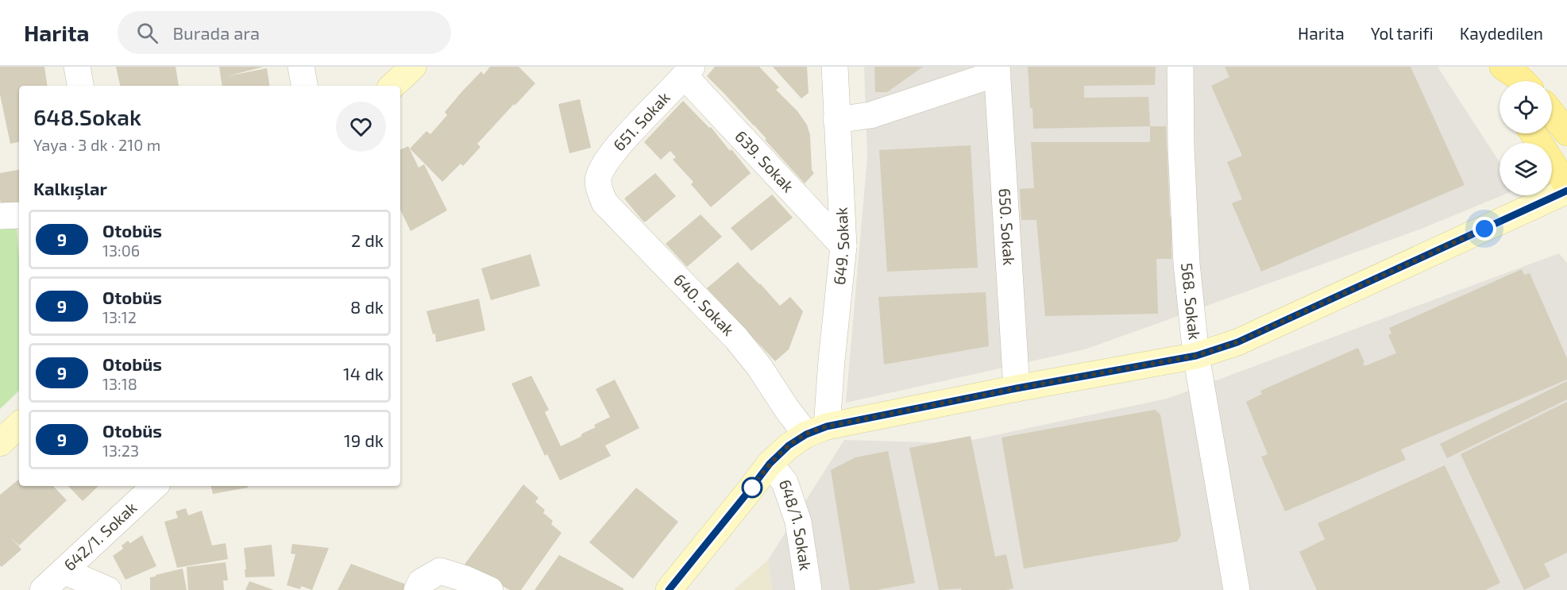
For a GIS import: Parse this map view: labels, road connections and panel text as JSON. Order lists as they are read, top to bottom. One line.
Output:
{"streets":{"street":["651. Sokak","639. Sokak","650. Sokak","649. Sokak","568. Sokak","640. Sokak","648/1. Sokak","642/1. Sokak"]},"crossings":[["651. Sokak","639. Sokak"],["651. Sokak","640. Sokak"],["639. Sokak","649. Sokak"],["649. Sokak","640. Sokak"]],"lines":["bus line 9"],"page":{"header":"Harita","search":"Burada ara","nav":["Harita","Yol tarifi","Kaydedilen"],"heading":[["648.Sokak","Yaya · 3 dk · 210 m"],"Kalkışlar"],"list":[{"mark":"9","name":"Otobüs","note":"13:06","value":"2 dk"},{"mark":"9","name":"Otobüs","note":"13:12","value":"8 dk"},{"mark":"9","name":"Otobüs","note":"13:18","value":"14 dk"},{"mark":"9","name":"Otobüs","note":"13:23","value":"19 dk"}]}}
